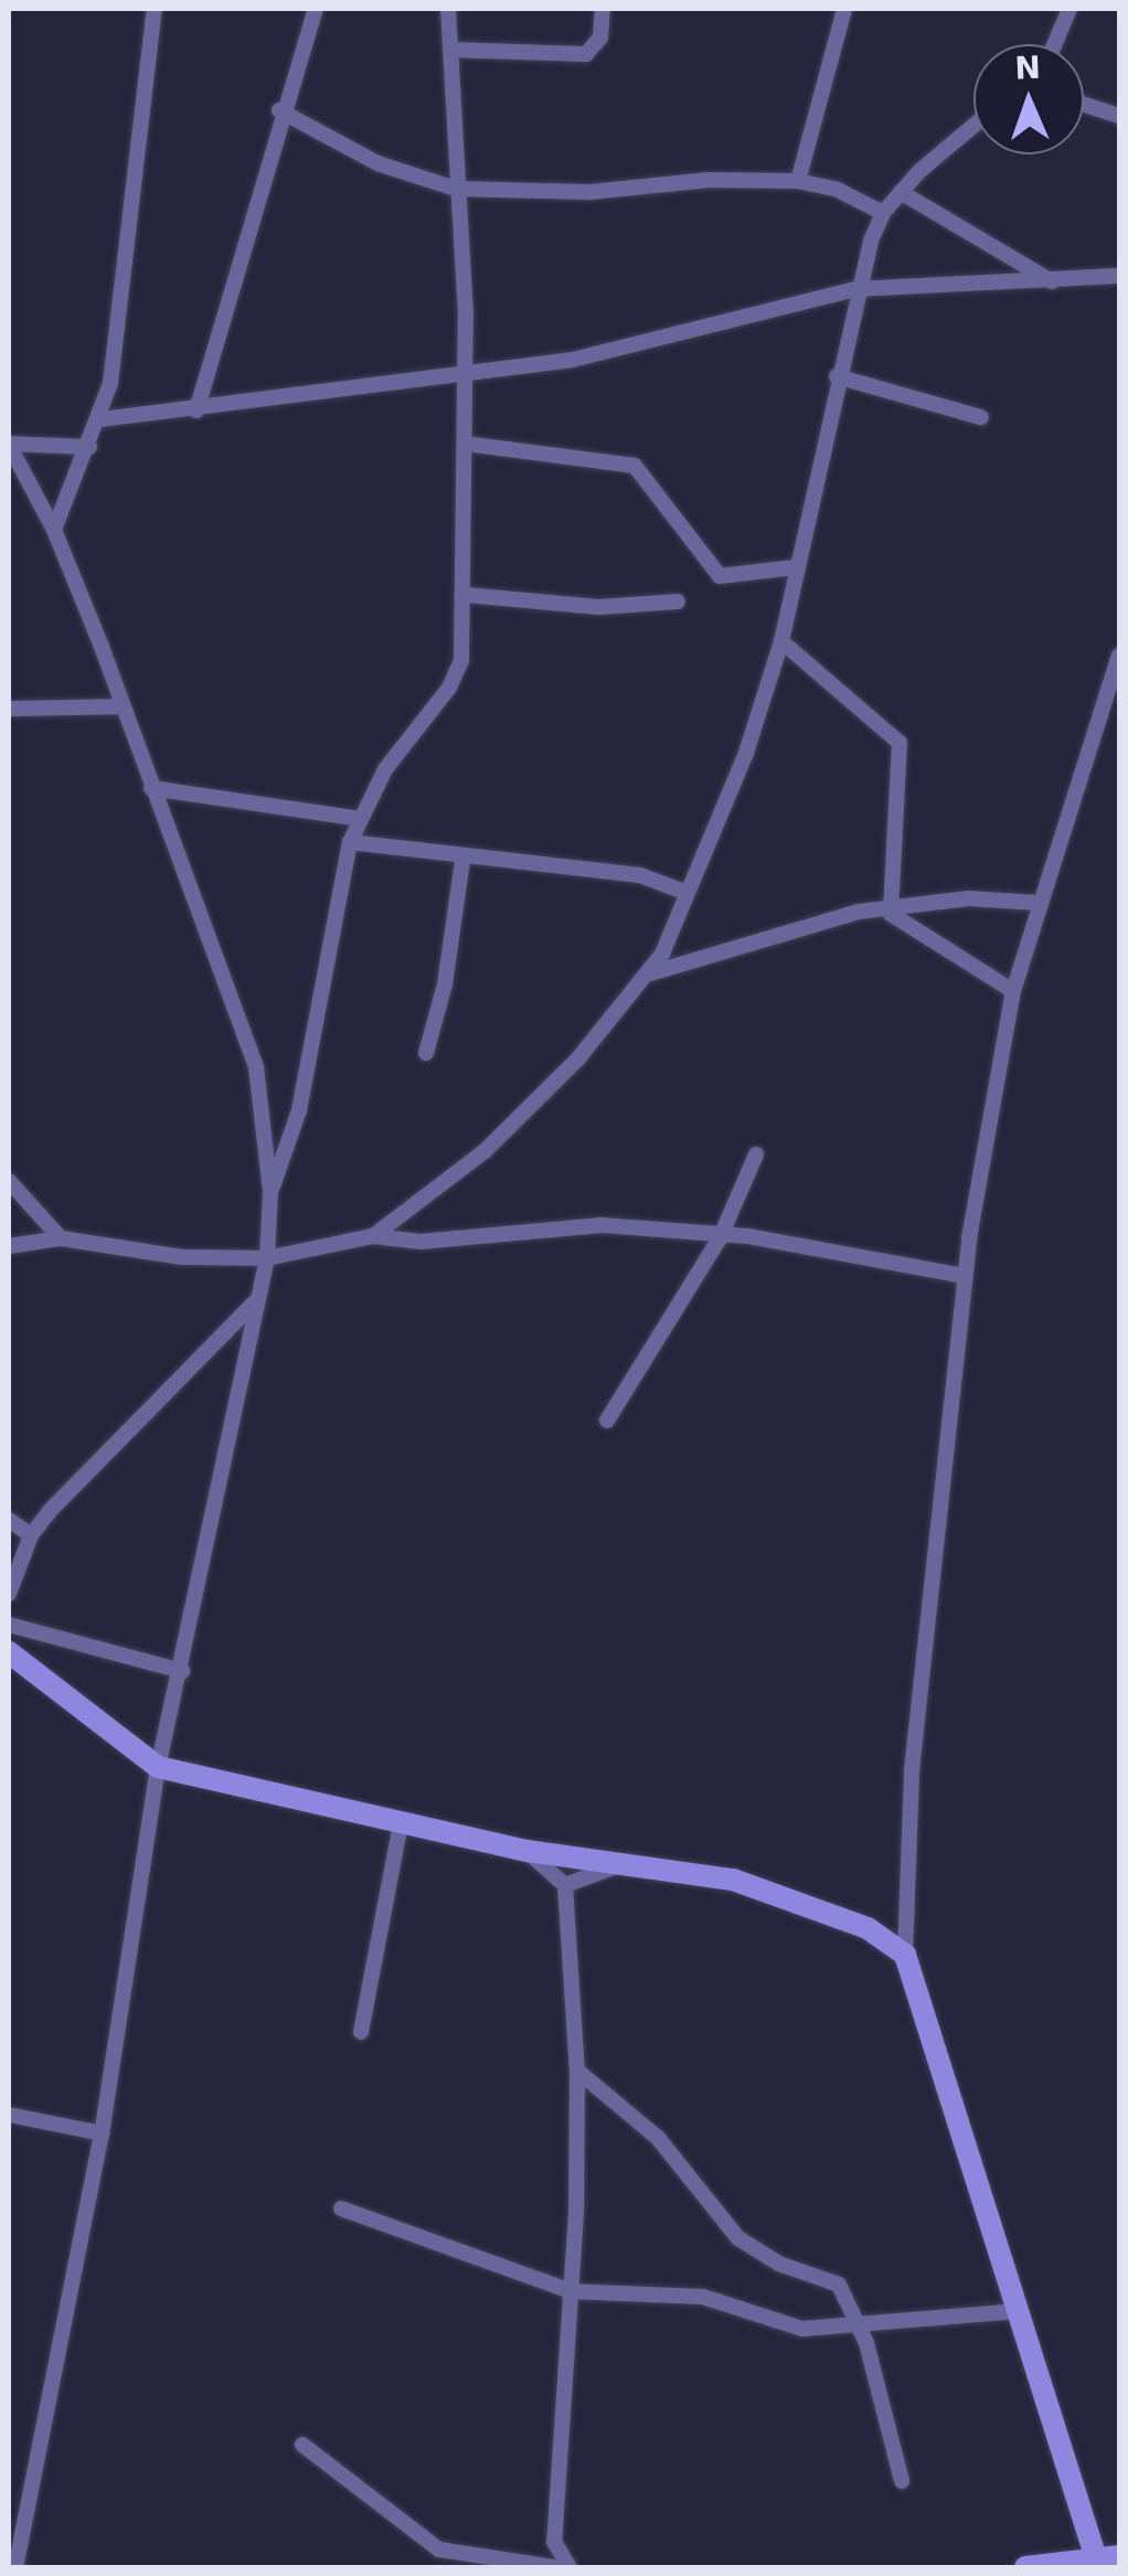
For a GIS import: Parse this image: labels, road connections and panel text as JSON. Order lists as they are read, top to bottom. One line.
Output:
{"north":"top"}
